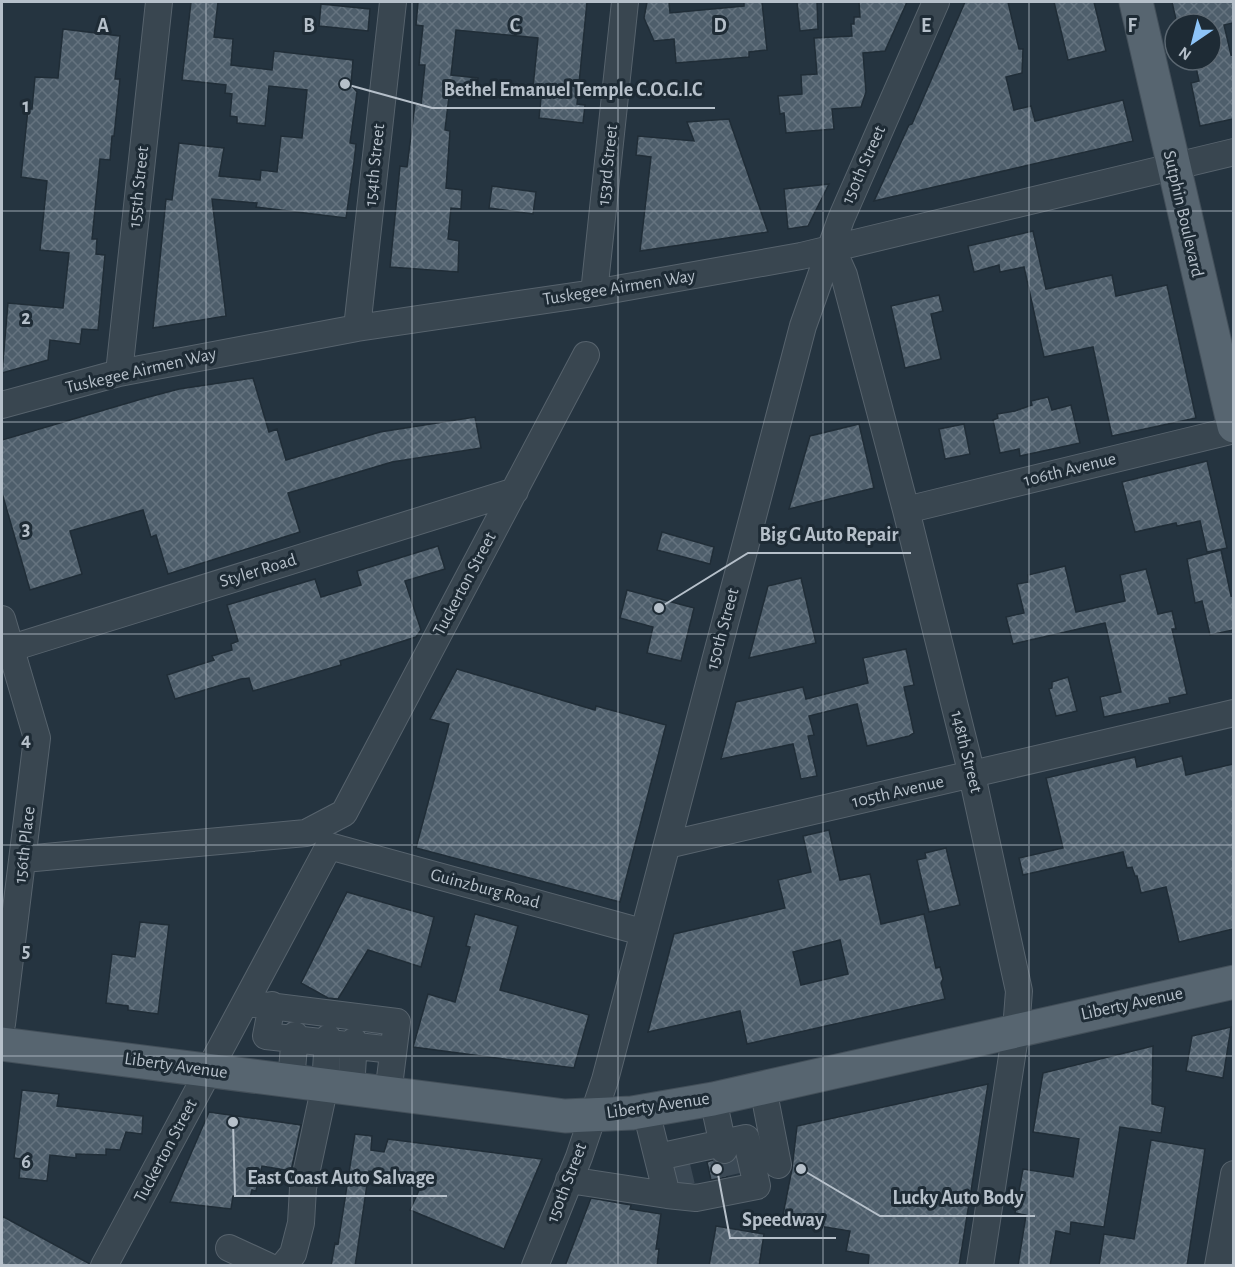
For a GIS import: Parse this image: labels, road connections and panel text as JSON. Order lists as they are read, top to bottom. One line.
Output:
{"streets":{"main road":["Sutphin Boulevard","Liberty Avenue"],"street":["154th Street","153rd Street","150th Street","155th Street","Tuskegee Airmen Way","106th Avenue","Styler Road","Tuckerton Street","148th Street","105th Avenue","156th Place","Guinzburg Road"]},"crossings":[["154th Street","Tuskegee Airmen Way"],["153rd Street","Tuskegee Airmen Way"],["150th Street","Tuskegee Airmen Way"],["150th Street","148th Street"],["150th Street","105th Avenue"],["150th Street","Guinzburg Road"],["150th Street","Liberty Avenue"],["155th Street","Tuskegee Airmen Way"],["Sutphin Boulevard","Tuskegee Airmen Way"],["Sutphin Boulevard","106th Avenue"],["Tuskegee Airmen Way","148th Street"],["106th Avenue","148th Street"],["Styler Road","Tuckerton Street"],["Styler Road","156th Place"],["Tuckerton Street","156th Place"],["Tuckerton Street","Guinzburg Road"],["Tuckerton Street","Liberty Avenue"],["148th Street","105th Avenue"],["148th Street","Liberty Avenue"]],"places":["Bethel Emanuel Temple C.O.G.I.C","Big G Auto Repair","East Coast Auto Salvage","Speedway","Lucky Auto Body"],"north":"bottom left","grid":{"columns":["A","B","C","D","E","F"],"rows":["1","2","3","4","5","6"]}}
